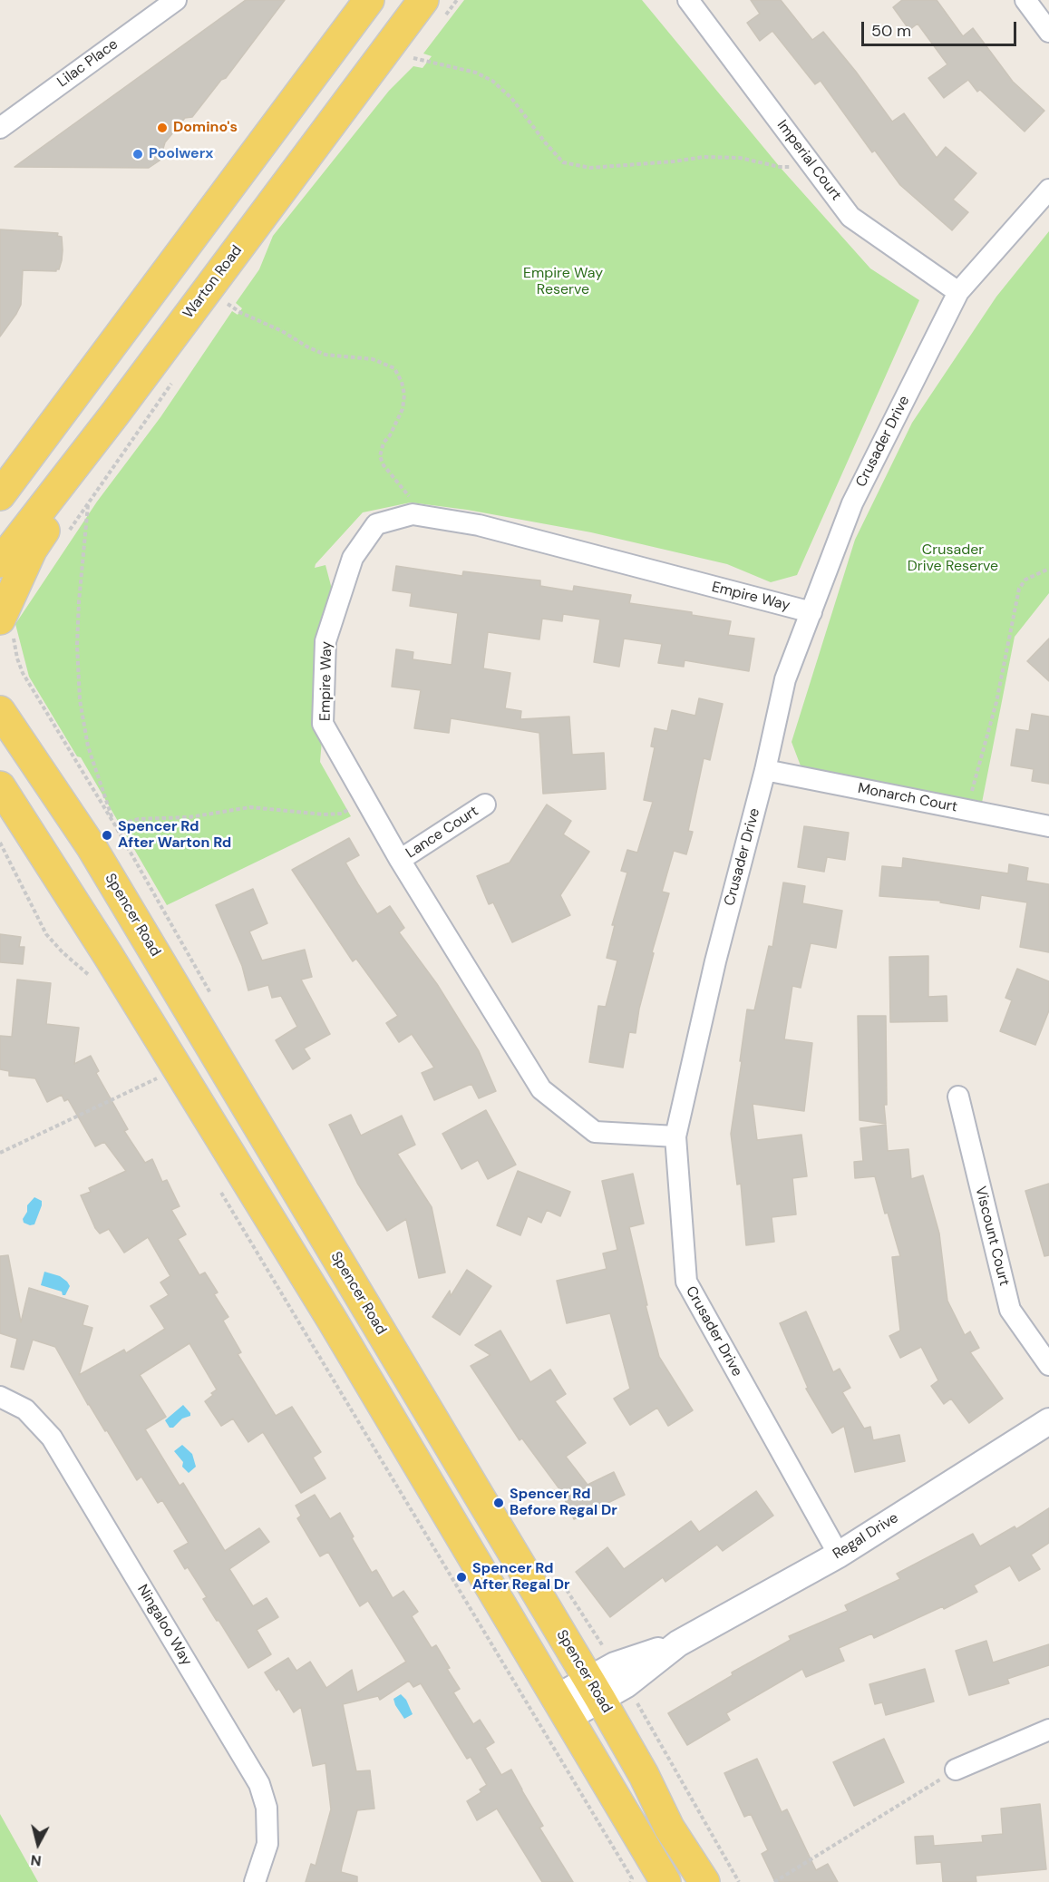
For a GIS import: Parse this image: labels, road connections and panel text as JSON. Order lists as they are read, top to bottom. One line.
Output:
{"streets":{"main road":["Warton Road","Spencer Road"],"street":["Lilac Place","Imperial Court","Crusader Drive","Empire Way","Monarch Court","Lance Court","Viscount Court","Regal Drive","Ningaloo Way"]},"crossings":[["Imperial Court","Crusader Drive"],["Crusader Drive","Empire Way"],["Crusader Drive","Monarch Court"],["Crusader Drive","Regal Drive"],["Empire Way","Lance Court"],["Spencer Road","Regal Drive"]],"parks":["Empire Way Reserve","Crusader Drive Reserve"],"places":["Domino's","Poolwerx","Spencer Rd After Warton Rd","Spencer Rd Before Regal Dr","Spencer Rd After Regal Dr"],"scale_bar":"50 m","north":"bottom"}
